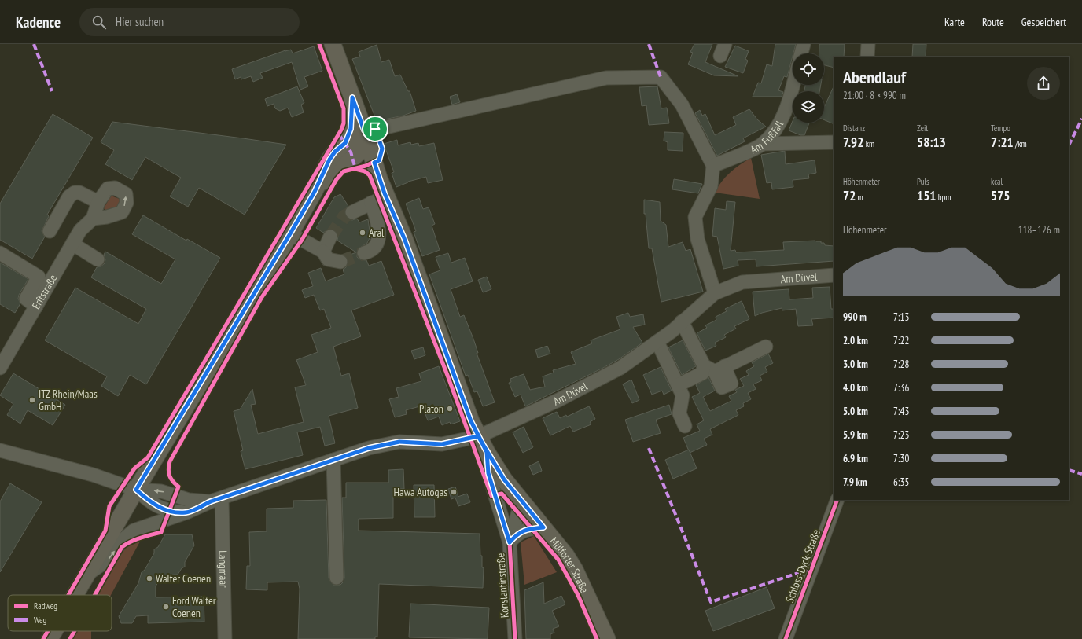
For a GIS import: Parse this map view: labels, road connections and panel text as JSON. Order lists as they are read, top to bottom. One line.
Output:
{"streets":{"main road":["Mülforter Straße"],"street":["Am Fußfall","Am Düvel","Erftstraße","Schloss-Dyck-Straße","Langmaar","Konstantinstraße"]},"crossings":[["Am Düvel","Mülforter Straße"],["Mülforter Straße","Konstantinstraße"]],"places":["Aral","ITZ Rhein/Maas GmbH","Platon","Hawa Autogas","Walter Coenen","Ford Walter Coenen"],"legend":["Radweg","Weg"],"page":{"header":"Kadence","search":"Hier suchen","nav":["Karte","Route","Gespeichert"],"heading":["Abendlauf","21:00 · 8 × 990 m"],"stats":[["Distanz","7.92 km"],["Zeit","58:13"],["Tempo","7:21 /km"],["Höhenmeter","72 m"],["Puls","151 bpm"],["kcal","575"]],"chart":["Höhenmeter","118–126 m"],"list":[{"name":"990 m","note":"7:13"},{"name":"2.0 km","note":"7:22"},{"name":"3.0 km","note":"7:28"},{"name":"4.0 km","note":"7:36"},{"name":"5.0 km","note":"7:43"},{"name":"5.9 km","note":"7:23"},{"name":"6.9 km","note":"7:30"},{"name":"7.9 km","note":"6:35"}]}}
